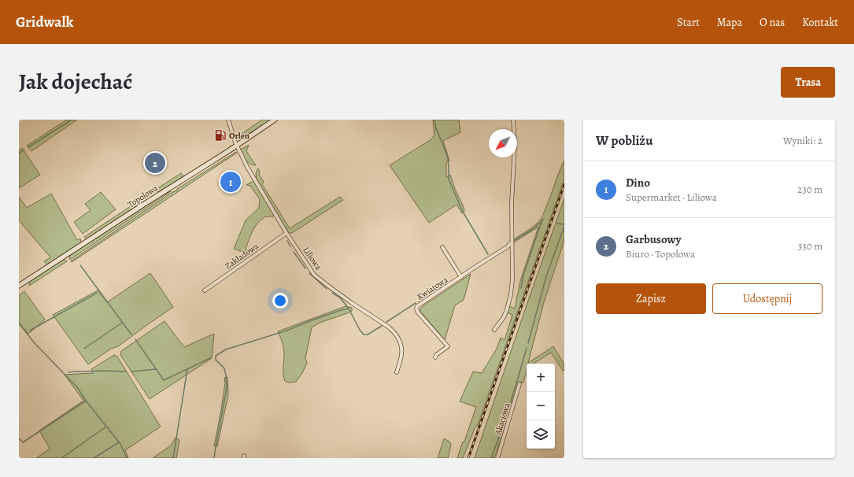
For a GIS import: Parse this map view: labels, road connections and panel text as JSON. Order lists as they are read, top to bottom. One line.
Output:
{"streets":{"main road":["Topolowa"],"street":["Zakładowa","Liliowa","Kwiatowa","Akacjowa"]},"crossings":[["Topolowa","Liliowa"],["Zakładowa","Liliowa"]],"places":{"fuel station":["Orlen"]},"north":"bottom left","page":{"header":"Gridwalk","nav":["Start","Mapa","O nas","Kontakt"],"title":"Jak dojechać","buttons":["Trasa",["Zapisz","Udostępnij"]],"heading":["W pobliżu","Wyniki: 2"],"pins":["2","1"],"list":[{"mark":"1","name":"Dino","note":"Supermarket · Liliowa","value":"230 m"},{"mark":"2","name":"Garbusowy","note":"Biuro · Topolowa","value":"330 m"}],"map_buttons":["+","−"]}}
